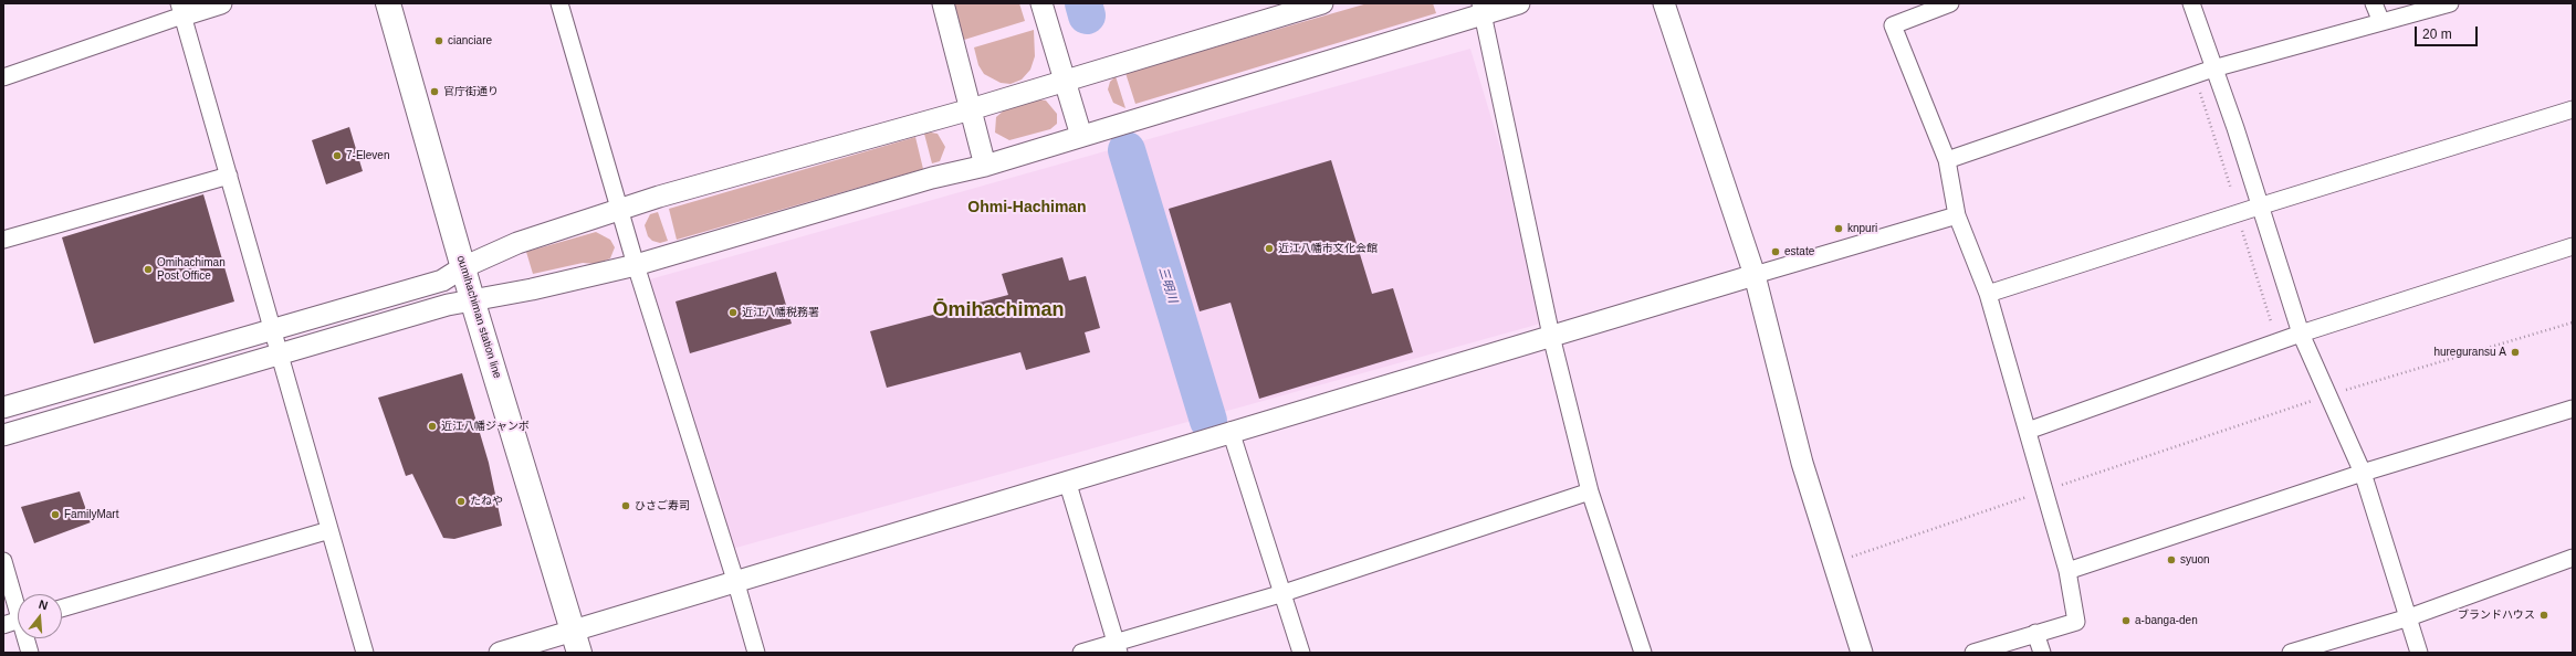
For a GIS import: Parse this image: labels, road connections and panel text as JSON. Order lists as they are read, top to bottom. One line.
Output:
{"streets":{"main road":["oumihachiman station line"]},"districts":["Ohmi-Hachiman","Ōmihachiman"],"water":["三明川"],"places":["cianciare","官庁街通り","7-Eleven","knpuri","近江八幡市文化会館","estate","Omihachiman Post Office","近江八幡税務署","hureguransu A","近江八幡ジャンボ","たねや","ひさご寿司","FamilyMart","syuon","ブランドハウス","a-banga-den"],"scale_bar":"20 m","north":"top"}
